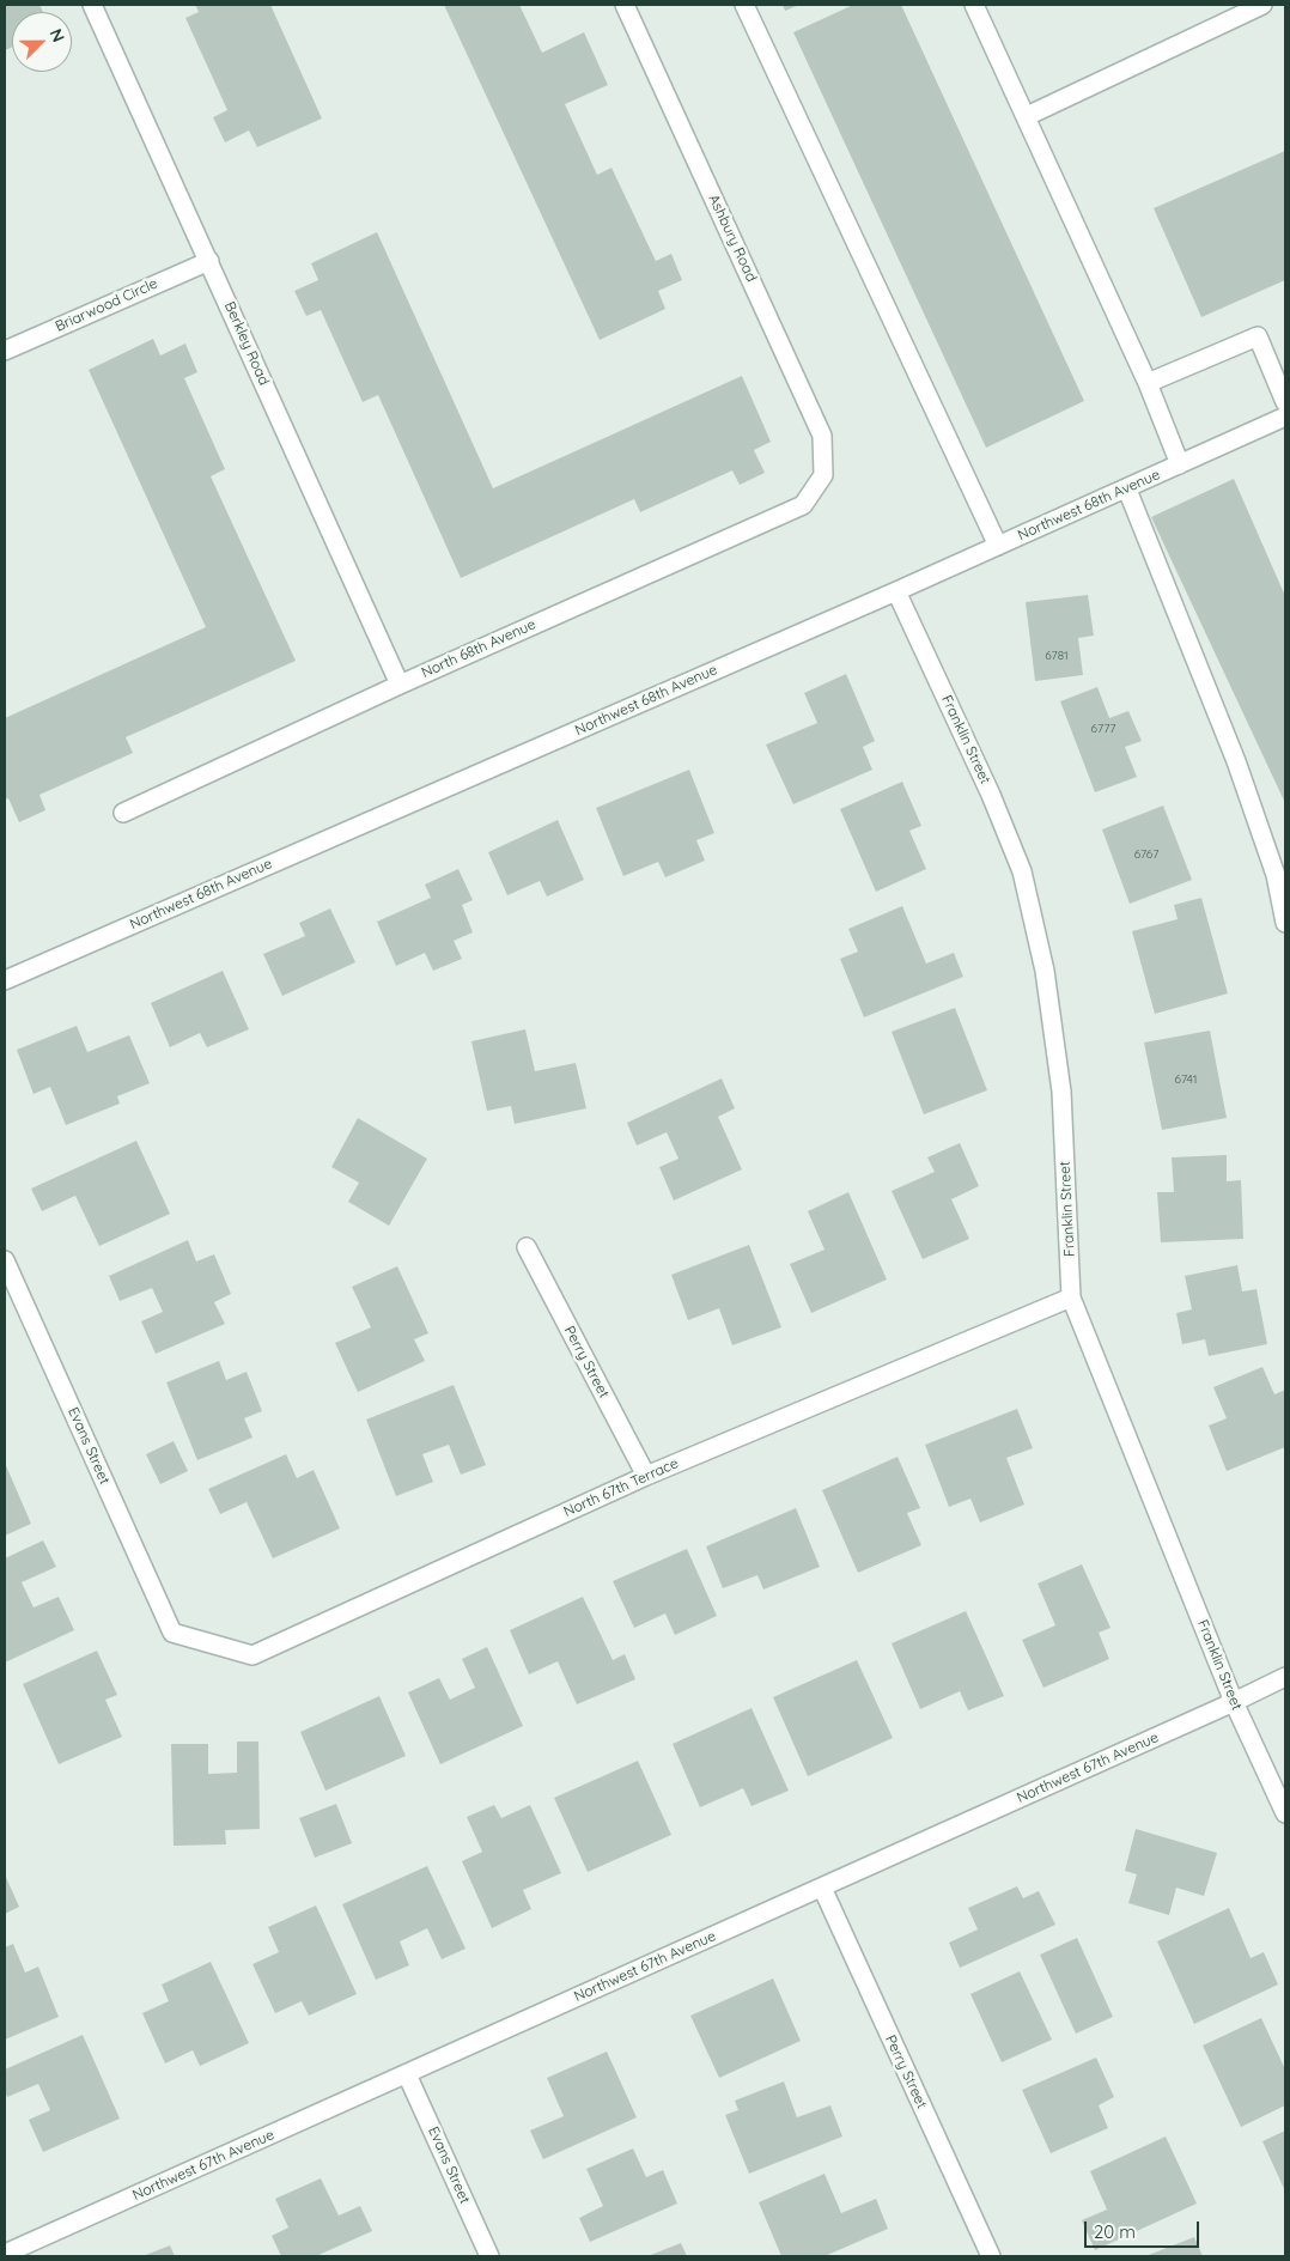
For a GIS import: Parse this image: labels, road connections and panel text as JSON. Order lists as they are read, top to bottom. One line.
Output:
{"streets":{"street":["Ashbury Road","Briarwood Circle","Berkley Road","Northwest 68th Avenue","North 68th Avenue","Franklin Street","Perry Street","Evans Street","North 67th Terrace","Northwest 67th Avenue"]},"crossings":[["Ashbury Road","North 68th Avenue"],["Briarwood Circle","Berkley Road"],["Berkley Road","North 68th Avenue"],["Northwest 68th Avenue","Franklin Street"],["Franklin Street","North 67th Terrace"],["Franklin Street","Northwest 67th Avenue"],["Perry Street","North 67th Terrace"],["Perry Street","Northwest 67th Avenue"],["Evans Street","North 67th Terrace"],["Evans Street","Northwest 67th Avenue"]],"house_numbers":["6781","6777","6767","6741"],"scale_bar":"20 m","north":"top right"}
